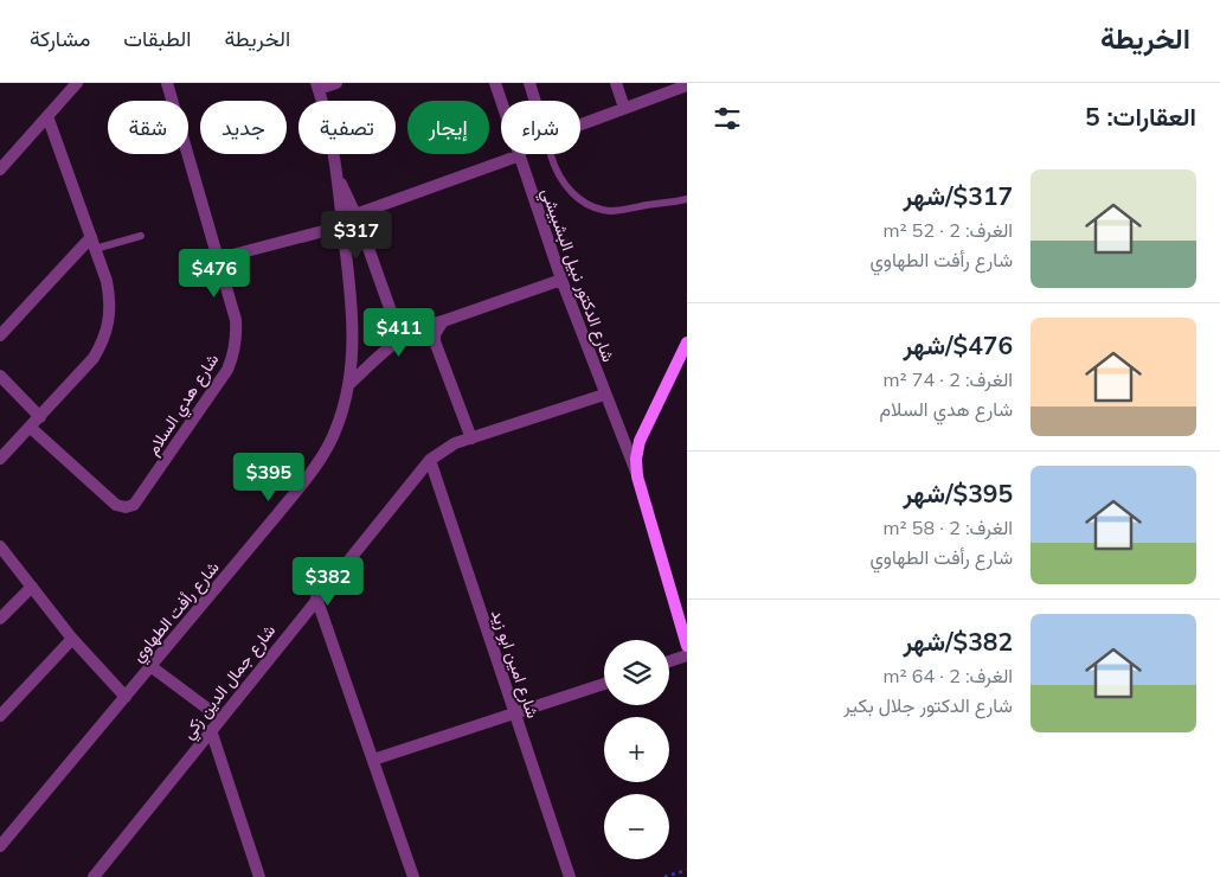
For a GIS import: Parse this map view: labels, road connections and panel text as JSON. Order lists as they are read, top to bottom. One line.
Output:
{"streets":{"street":["شارع الدكتور نبيل البشبيشي","شارع هدي السلام","شارع رأفت الطهاوي","شارع امين ابو زيد","شارع جمال الدين زكي"]},"crossings":[["شارع الدكتور نبيل البشبيشي","شارع جمال الدين زكي"],["شارع امين ابو زيد","شارع جمال الدين زكي"]],"page":{"header":"الخريطة","nav":["الخريطة","الطبقات","مشاركة"],"heading":"العقارات: 5","chip":["شراء","إيجار","تصفية","جديد","شقة"],"list":[{"name":"$317/شهر","note":"الغرف: 2 · 52 m² · شارع رأفت الطهاوي"},{"name":"$476/شهر","note":"الغرف: 2 · 74 m² · شارع هدي السلام"},{"name":"$395/شهر","note":"الغرف: 2 · 58 m² · شارع رأفت الطهاوي"},{"name":"$382/شهر","note":"الغرف: 2 · 64 m² · شارع الدكتور جلال بكير"}],"price":["$317","$476","$411","$395","$382"],"map_buttons":["+","−"]}}
